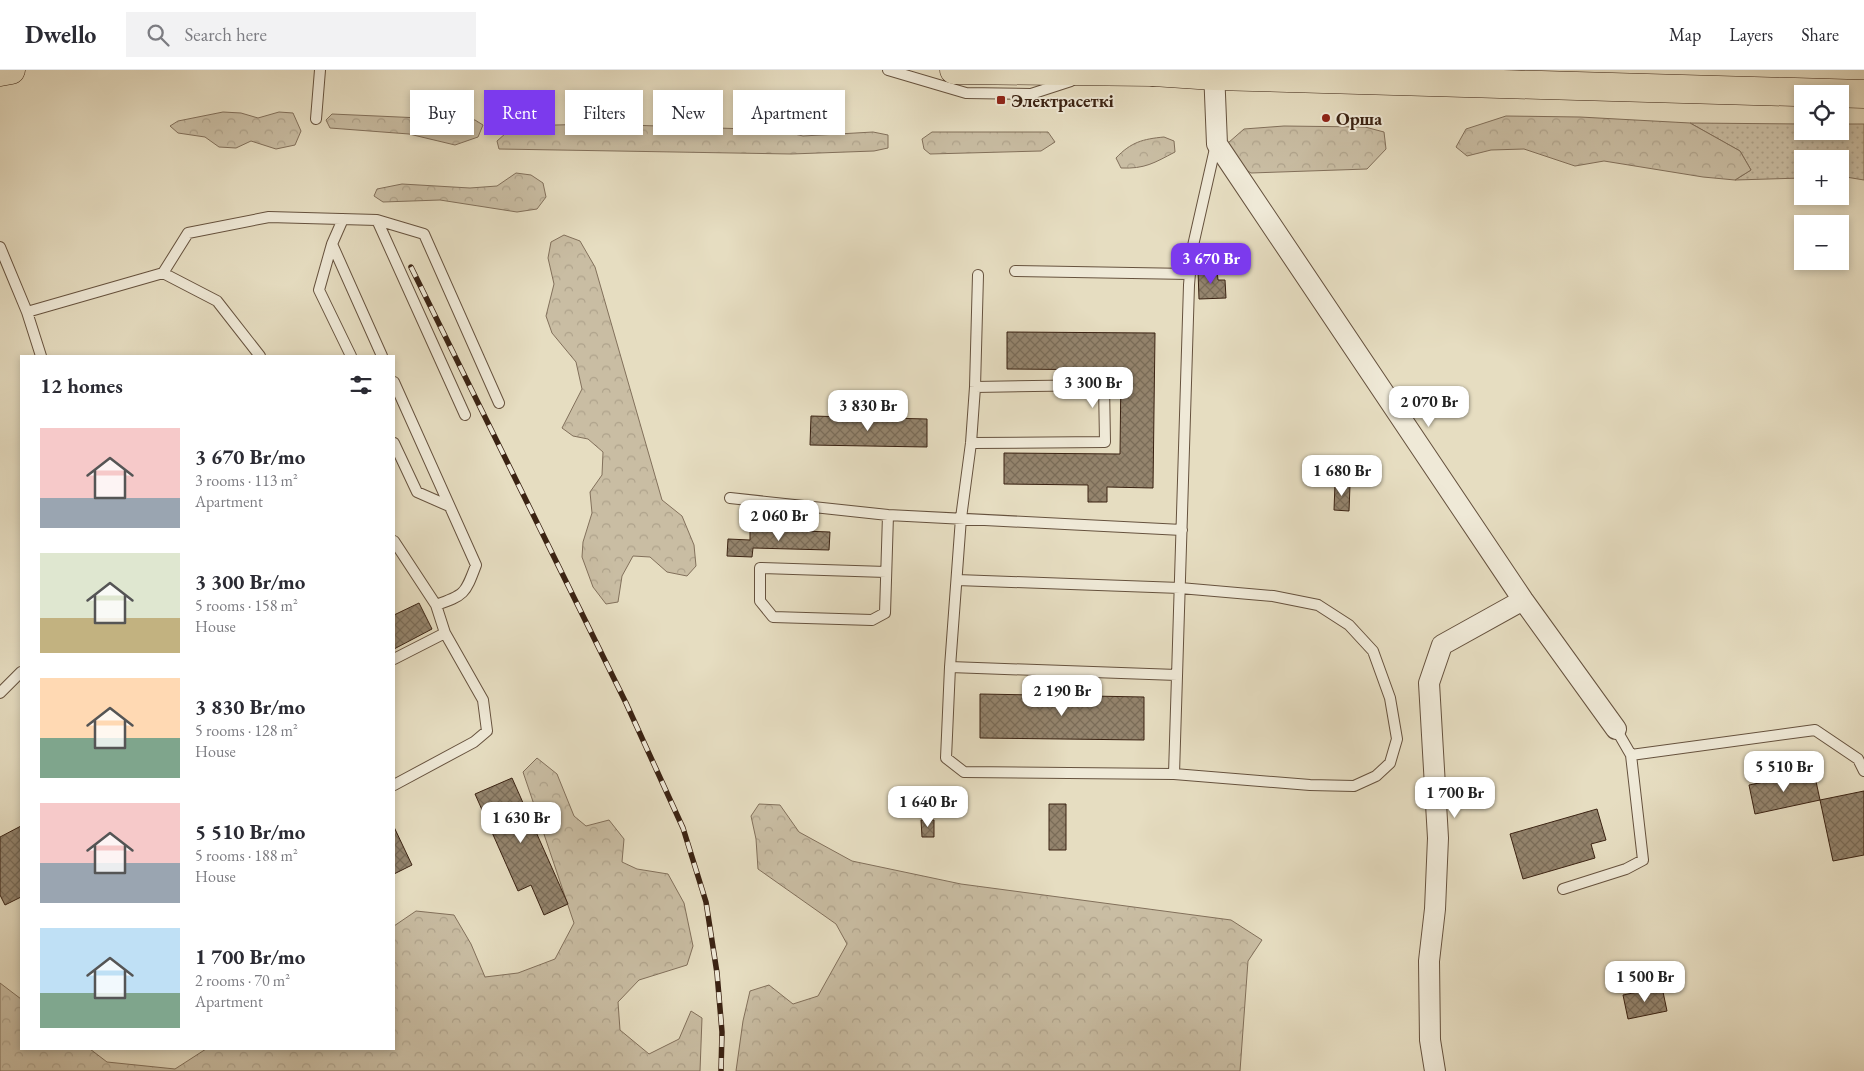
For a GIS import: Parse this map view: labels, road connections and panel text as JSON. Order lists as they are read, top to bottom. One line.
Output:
{"places":{"transit":["Электрасеткі"],"other":["Орша"]},"page":{"header":"Dwello","search":"Search here","nav":["Map","Layers","Share"],"map_buttons":["+","−"],"chip":["Buy","Rent","Filters","New","Apartment"],"price":["3 670 Br","3 300 Br","2 070 Br","3 830 Br","1 680 Br","2 060 Br","2 190 Br","5 510 Br","1 700 Br","1 640 Br","1 630 Br","1 500 Br"],"heading":"12 homes","list":[{"name":"3 670 Br/mo","note":"3 rooms · 113 m² · Apartment"},{"name":"3 300 Br/mo","note":"5 rooms · 158 m² · House"},{"name":"3 830 Br/mo","note":"5 rooms · 128 m² · House"},{"name":"5 510 Br/mo","note":"5 rooms · 188 m² · House"},{"name":"1 700 Br/mo","note":"2 rooms · 70 m² · Apartment"}]}}
